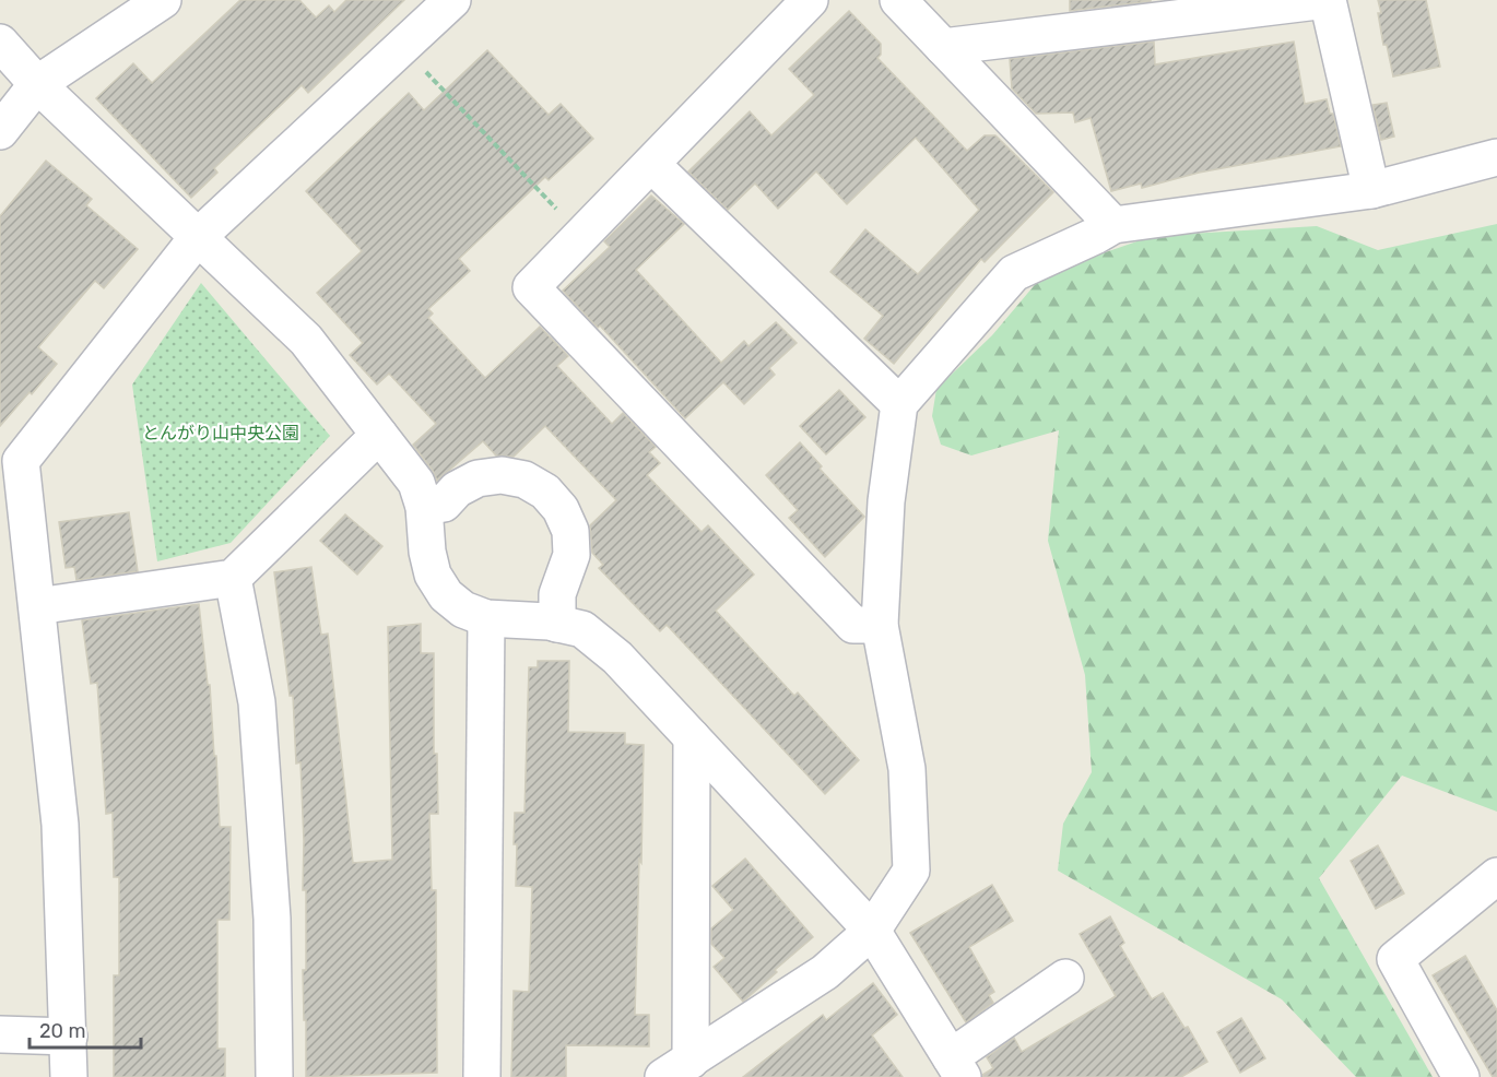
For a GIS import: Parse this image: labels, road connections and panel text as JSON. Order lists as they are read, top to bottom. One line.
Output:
{"parks":["とんがり山中央公園"],"scale_bar":"20 m"}
